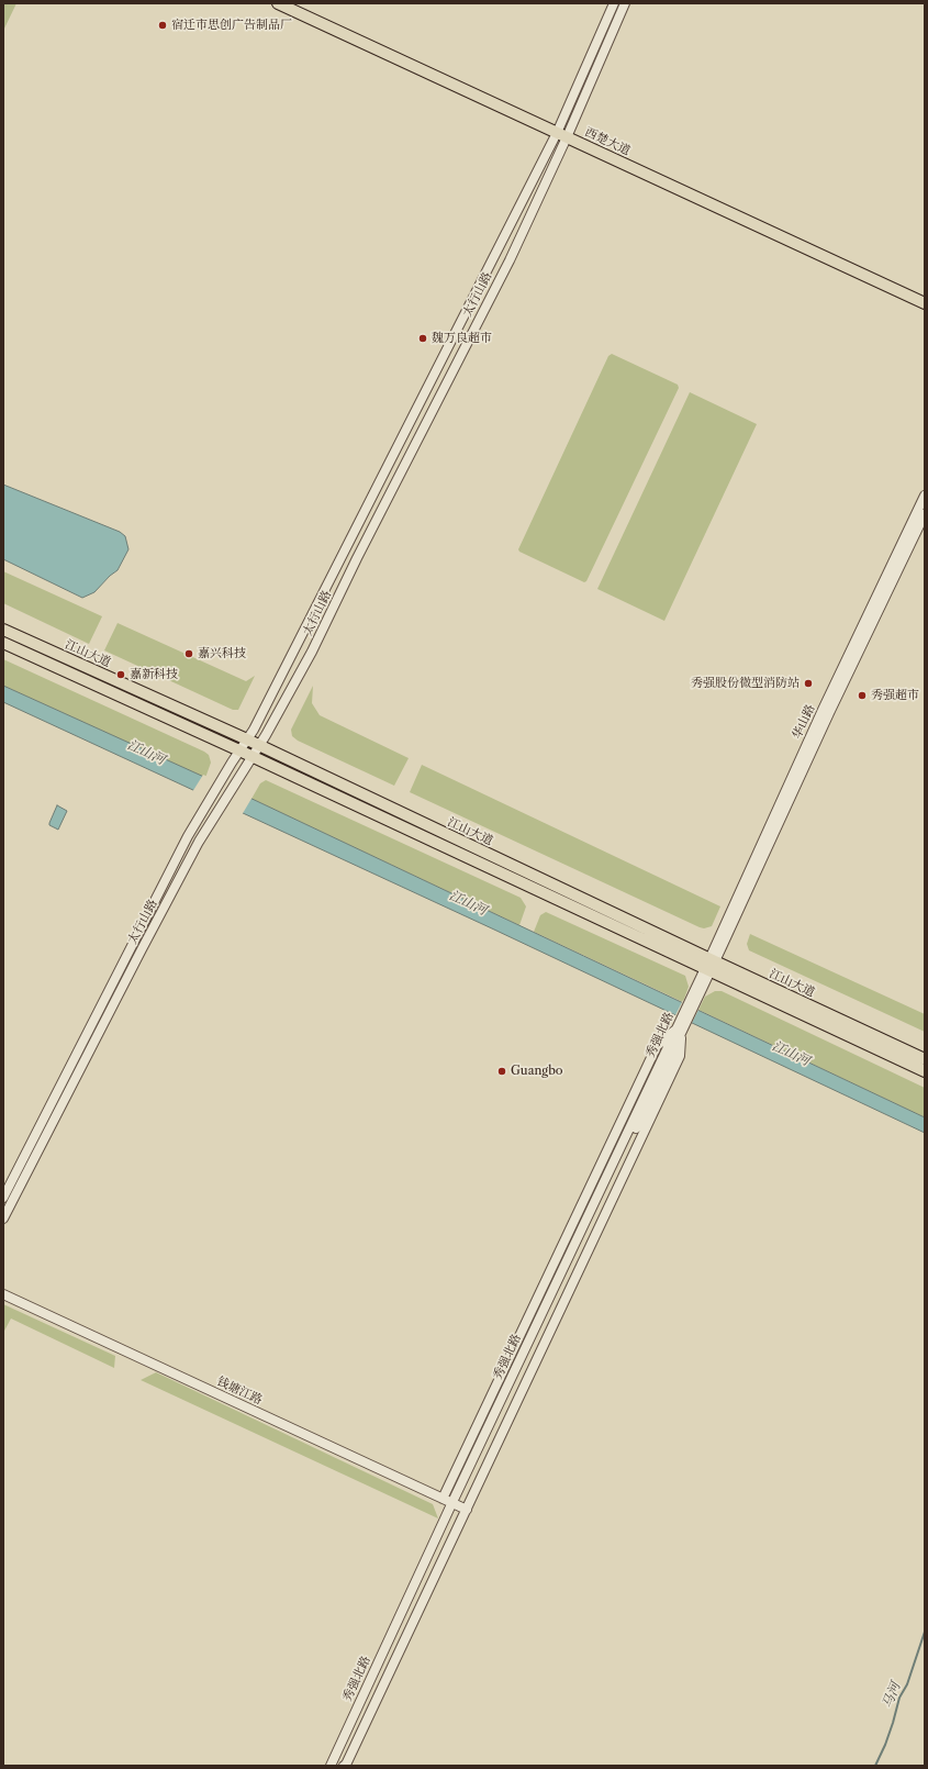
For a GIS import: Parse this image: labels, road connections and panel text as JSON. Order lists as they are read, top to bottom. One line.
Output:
{"streets":{"main road":["西楚大道","江山大道"],"street":["太行山路","华山路","秀强北路","钱塘江路"]},"crossings":[["西楚大道","太行山路"],["太行山路","江山大道"],["江山大道","华山路"],["江山大道","秀强北路"],["华山路","秀强北路"],["秀强北路","钱塘江路"]],"water":["江山河","马河"],"places":["宿迁市思创广告制品厂","魏万良超市","嘉兴科技","嘉新科技","秀强股份微型消防站","秀强超市","Guangbo"]}
